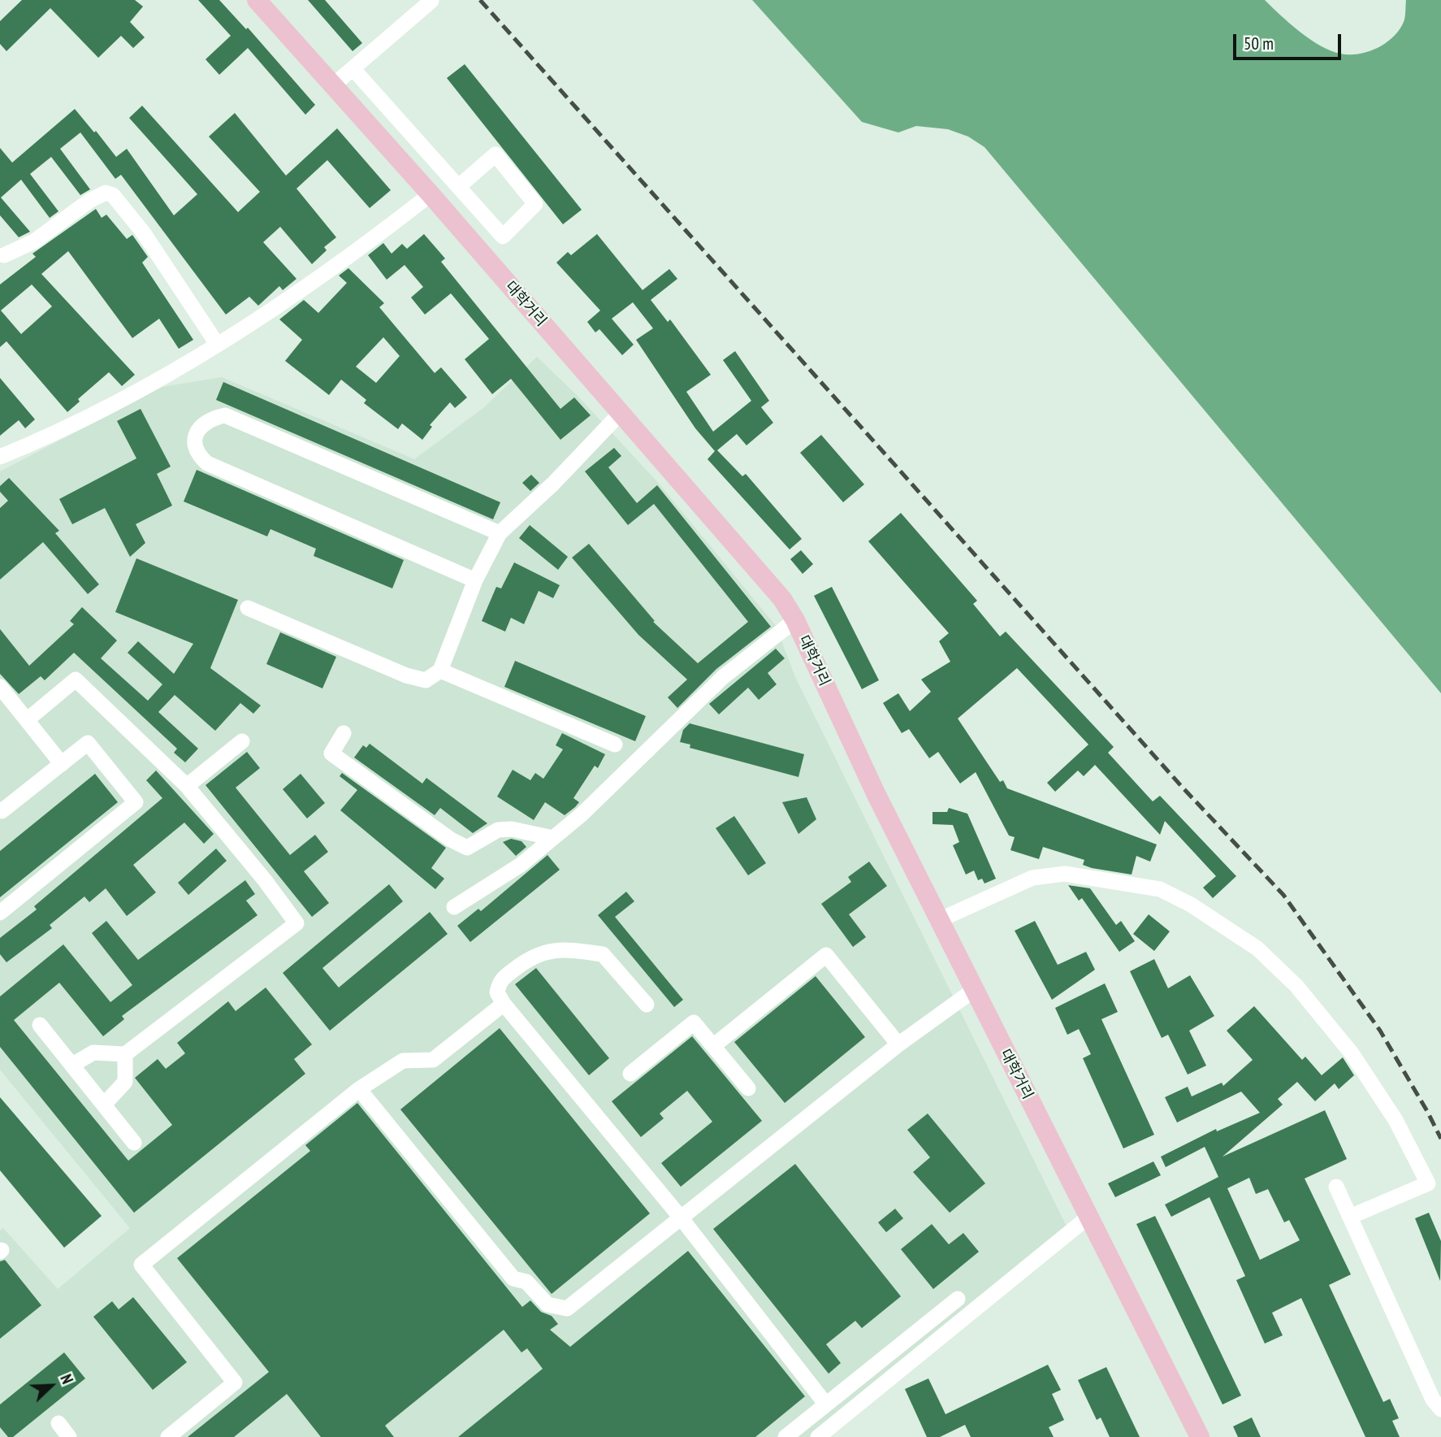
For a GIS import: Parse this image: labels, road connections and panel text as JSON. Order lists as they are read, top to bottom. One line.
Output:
{"streets":{"main road":["대학거리"]},"scale_bar":"50 m","north":"top right"}
